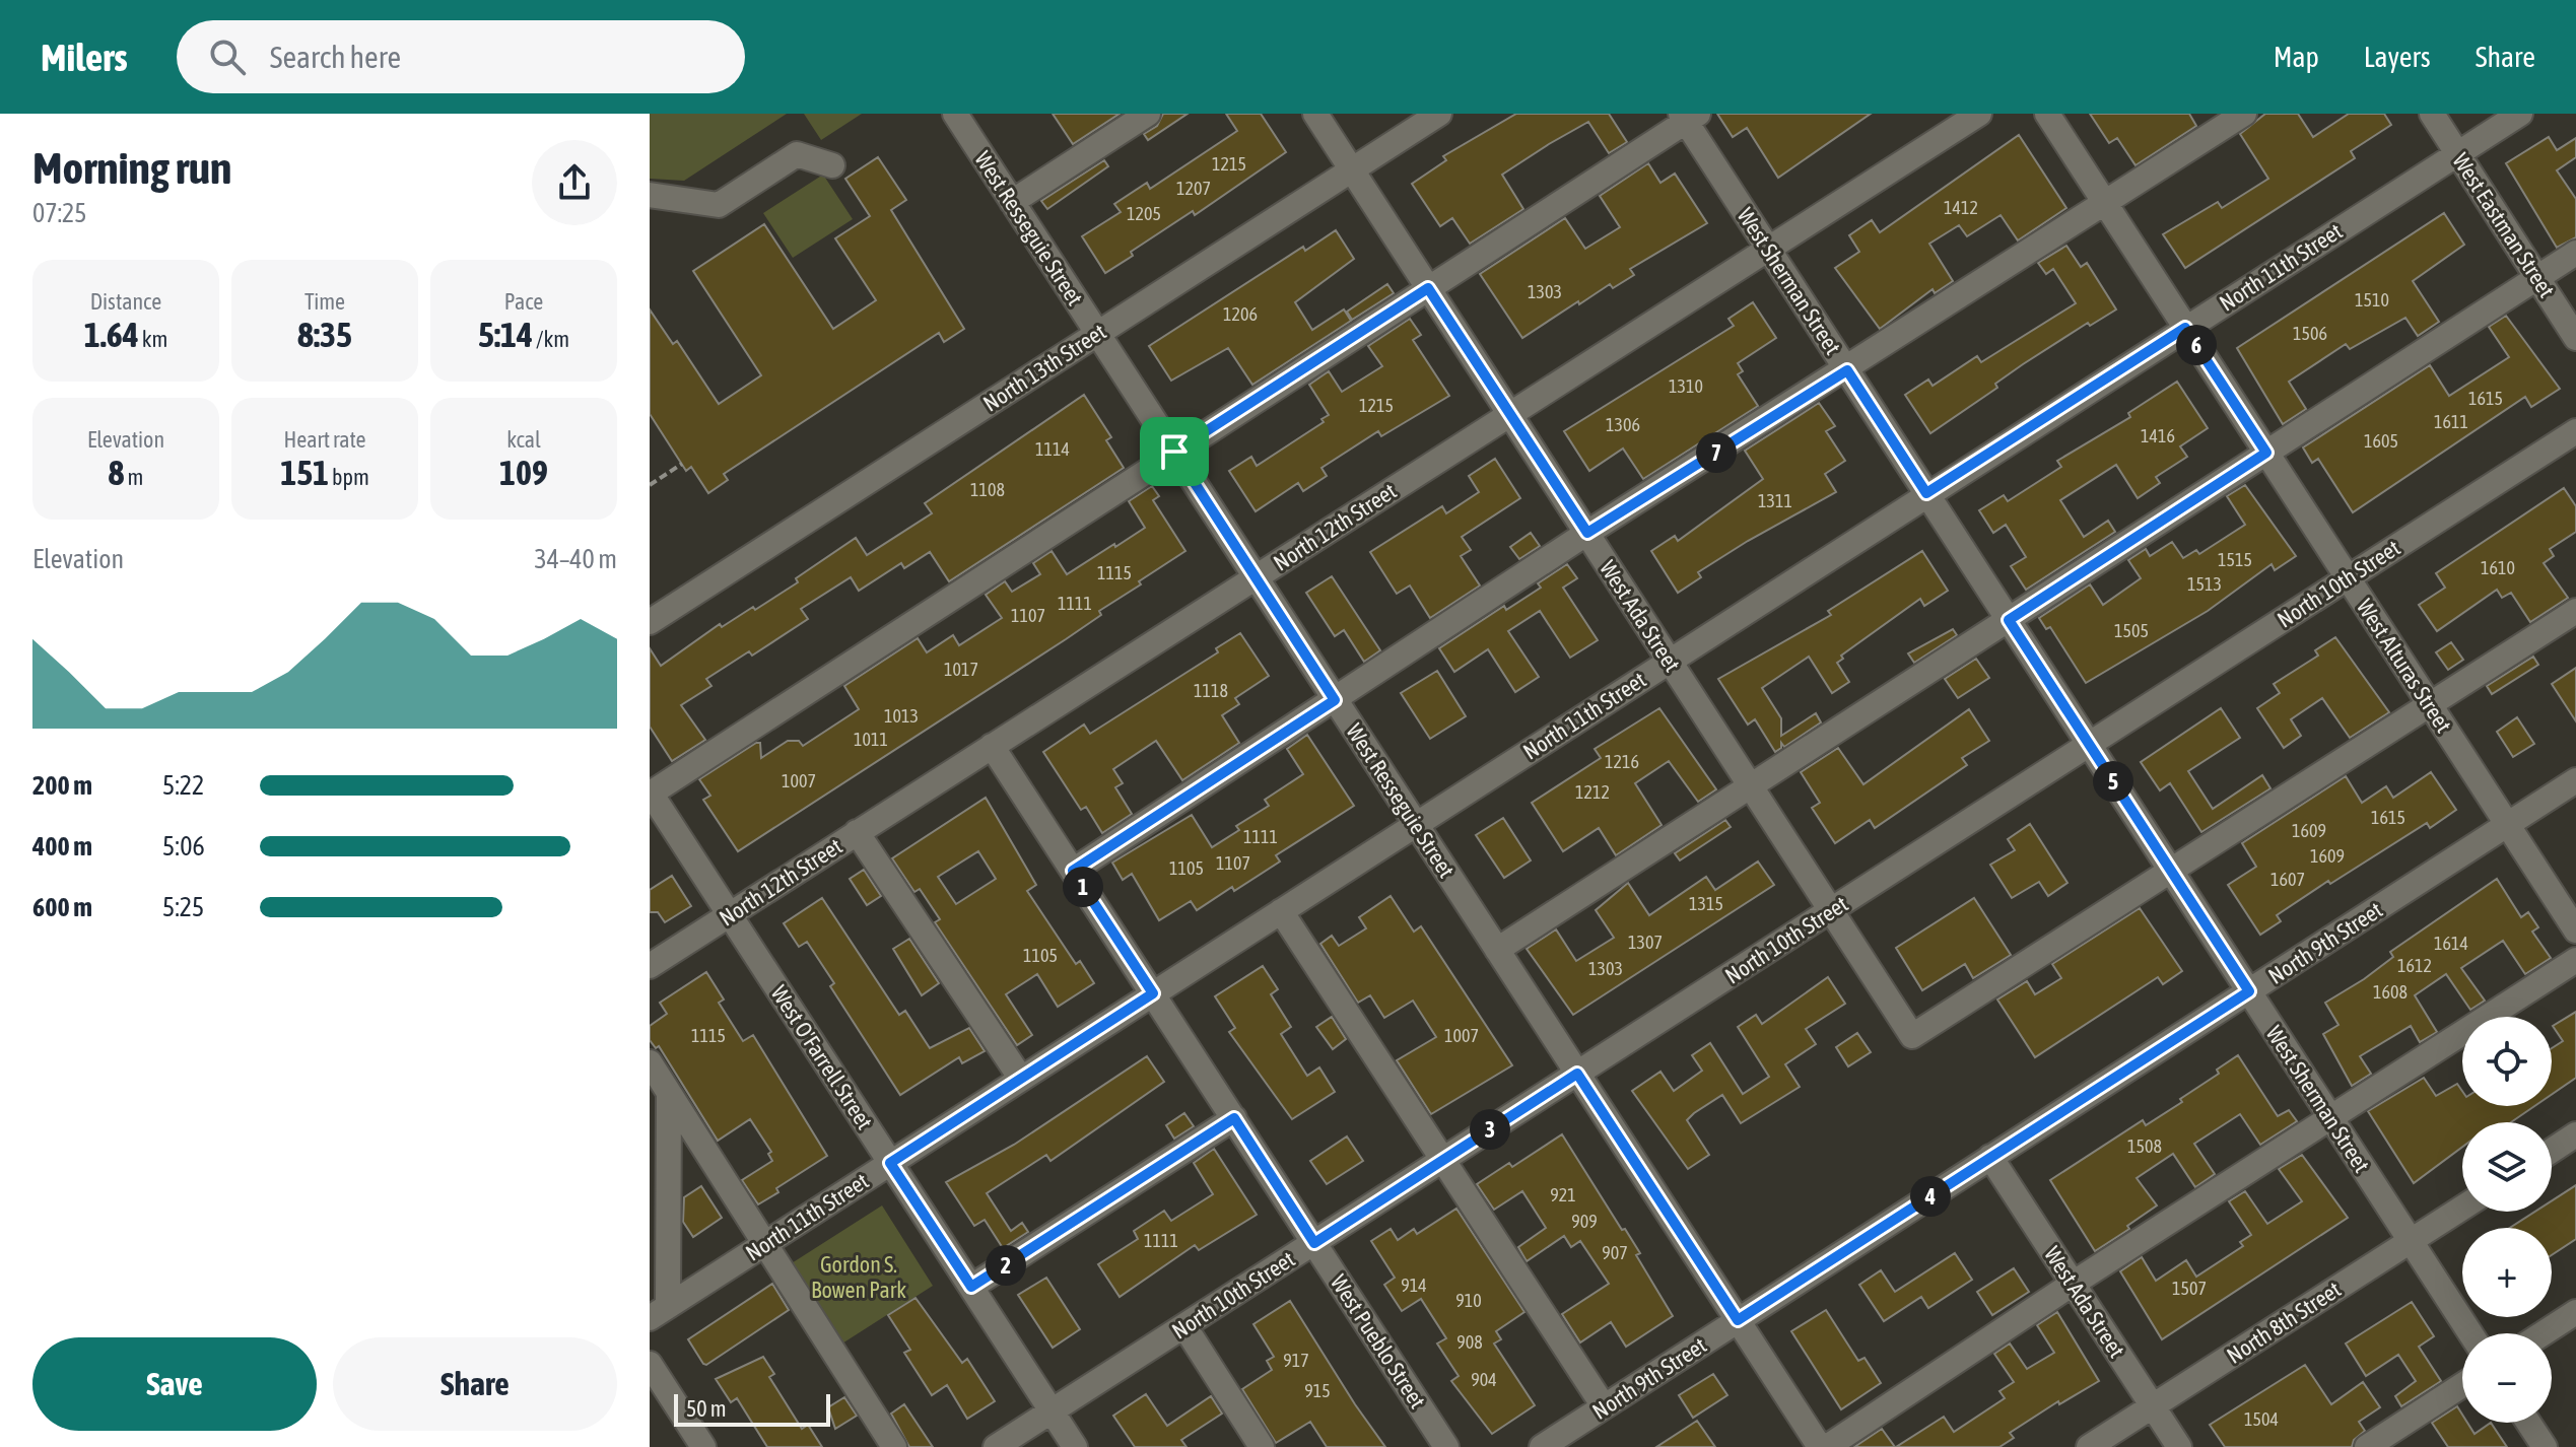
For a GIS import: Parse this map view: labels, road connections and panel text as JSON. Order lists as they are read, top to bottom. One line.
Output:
{"streets":{"street":["West Eastman Street","West Resseguie Street","North 11th Street","West Sherman Street","North 13th Street","North 12th Street","North 10th Street","West Ada Street","West Alturas Street","North 9th Street","West O'Farrell Street","North 8th Street","West Pueblo Street"]},"crossings":[["West Eastman Street","North 11th Street"],["West Resseguie Street","North 11th Street"],["West Resseguie Street","North 13th Street"],["West Resseguie Street","North 12th Street"],["West Resseguie Street","North 10th Street"],["West Resseguie Street","North 9th Street"],["North 11th Street","West Sherman Street"],["North 11th Street","West Ada Street"],["North 11th Street","West Alturas Street"],["North 11th Street","West O'Farrell Street"],["North 11th Street","West Pueblo Street"],["West Sherman Street","North 12th Street"],["West Sherman Street","North 10th Street"],["West Sherman Street","West Ada Street"],["West Sherman Street","North 9th Street"],["West Sherman Street","North 8th Street"],["North 13th Street","West Ada Street"],["North 12th Street","West Ada Street"],["North 12th Street","West O'Farrell Street"],["North 12th Street","West Pueblo Street"],["North 10th Street","West Ada Street"],["North 10th Street","West Alturas Street"],["North 10th Street","West O'Farrell Street"],["North 10th Street","West Pueblo Street"],["West Ada Street","North 9th Street"],["West Ada Street","North 8th Street"],["West Alturas Street","North 9th Street"]],"parks":["Gordon S. Bowen Park"],"house_numbers":["1215","1207","1412","1205","1303","1510","1206","1506","1310","1615","1215","1611","1306","1416","1605","1114","1108","1311","1515","1610","1115","1513","1111","1107","1505","1017","1118","1013","1011","1216","1007","1212","1615","1609","1111","1609","1107","1105","1607","1315","1307","1614","1105","1612","1303","1608","1115","1007","1508","921","909","1111","907","914","1507","910","908","917","904","915","1504"],"scale_bar":"50 m","page":{"header":"Milers","search":"Search here","nav":["Map","Layers","Share"],"heading":["Morning run","07:25"],"stats":[["Distance","1.64 km"],["Time","8:35"],["Pace","5:14 /km"],["Elevation","8 m"],["Heart rate","151 bpm"],["kcal","109"]],"pins":["6","7","5","1","3","4","2"],"chart":["Elevation","34–40 m"],"list":[{"name":"200 m","note":"5:22"},{"name":"400 m","note":"5:06"},{"name":"600 m","note":"5:25"}],"map_buttons":["+","−"],"buttons":["Save","Share"],"scale":"50 m"}}
